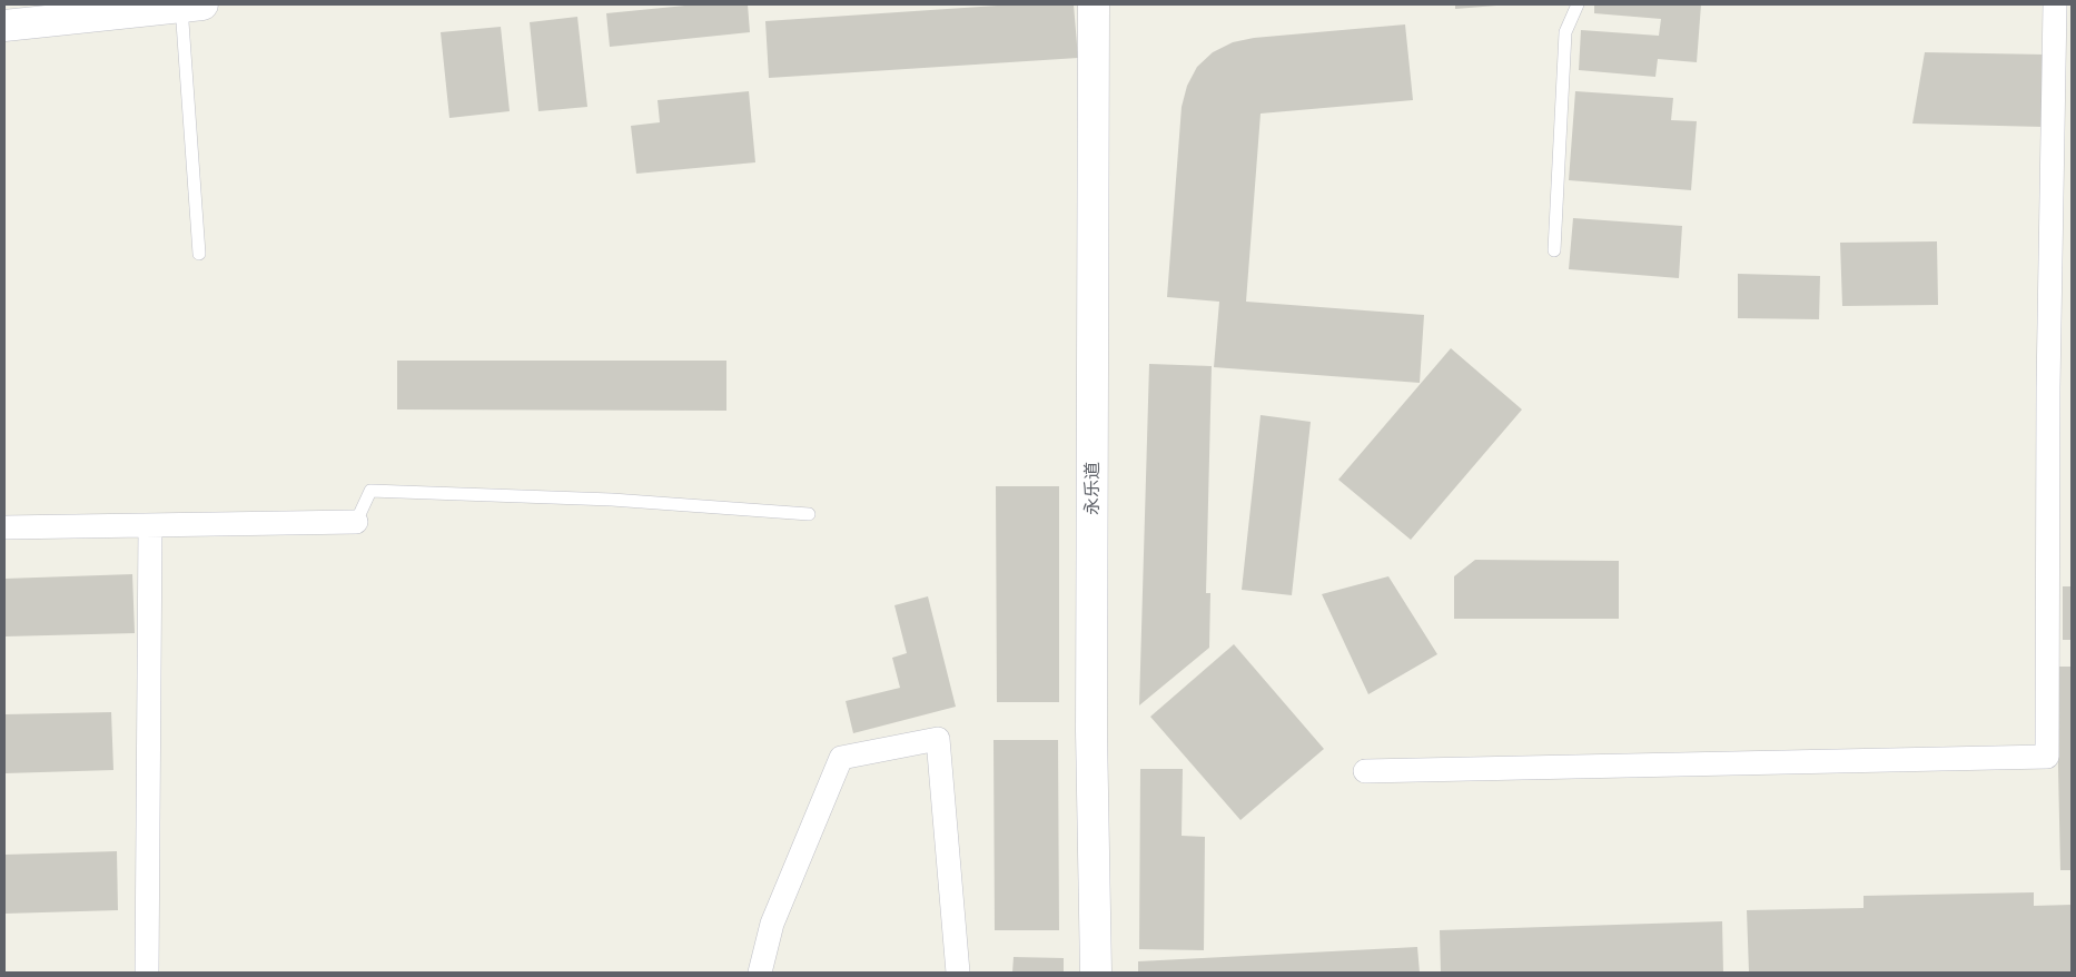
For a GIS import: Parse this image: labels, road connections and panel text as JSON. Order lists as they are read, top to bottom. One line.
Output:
{"streets":{"street":["永乐道"]}}
